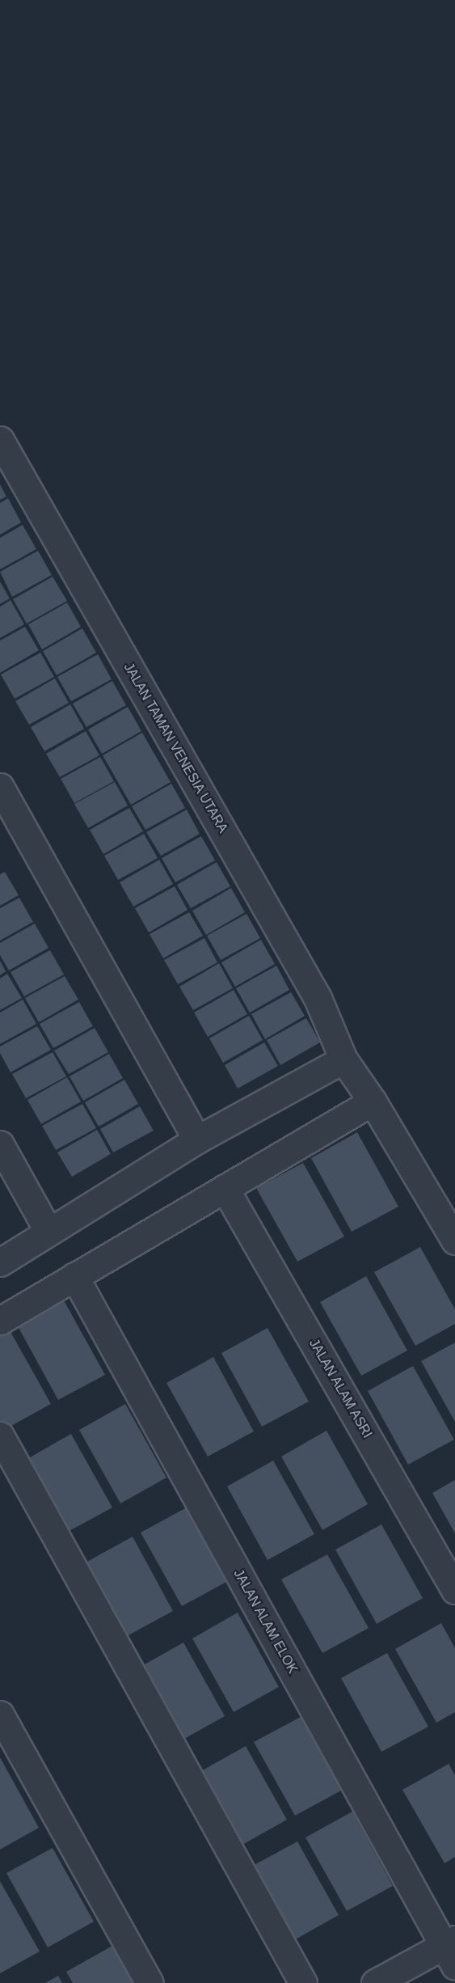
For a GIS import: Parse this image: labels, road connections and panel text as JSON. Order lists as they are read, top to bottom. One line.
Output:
{"streets":{"street":["JALAN TAMAN VENESIA UTARA","JALAN ALAM ASRI","JALAN ALAM ELOK"]}}
